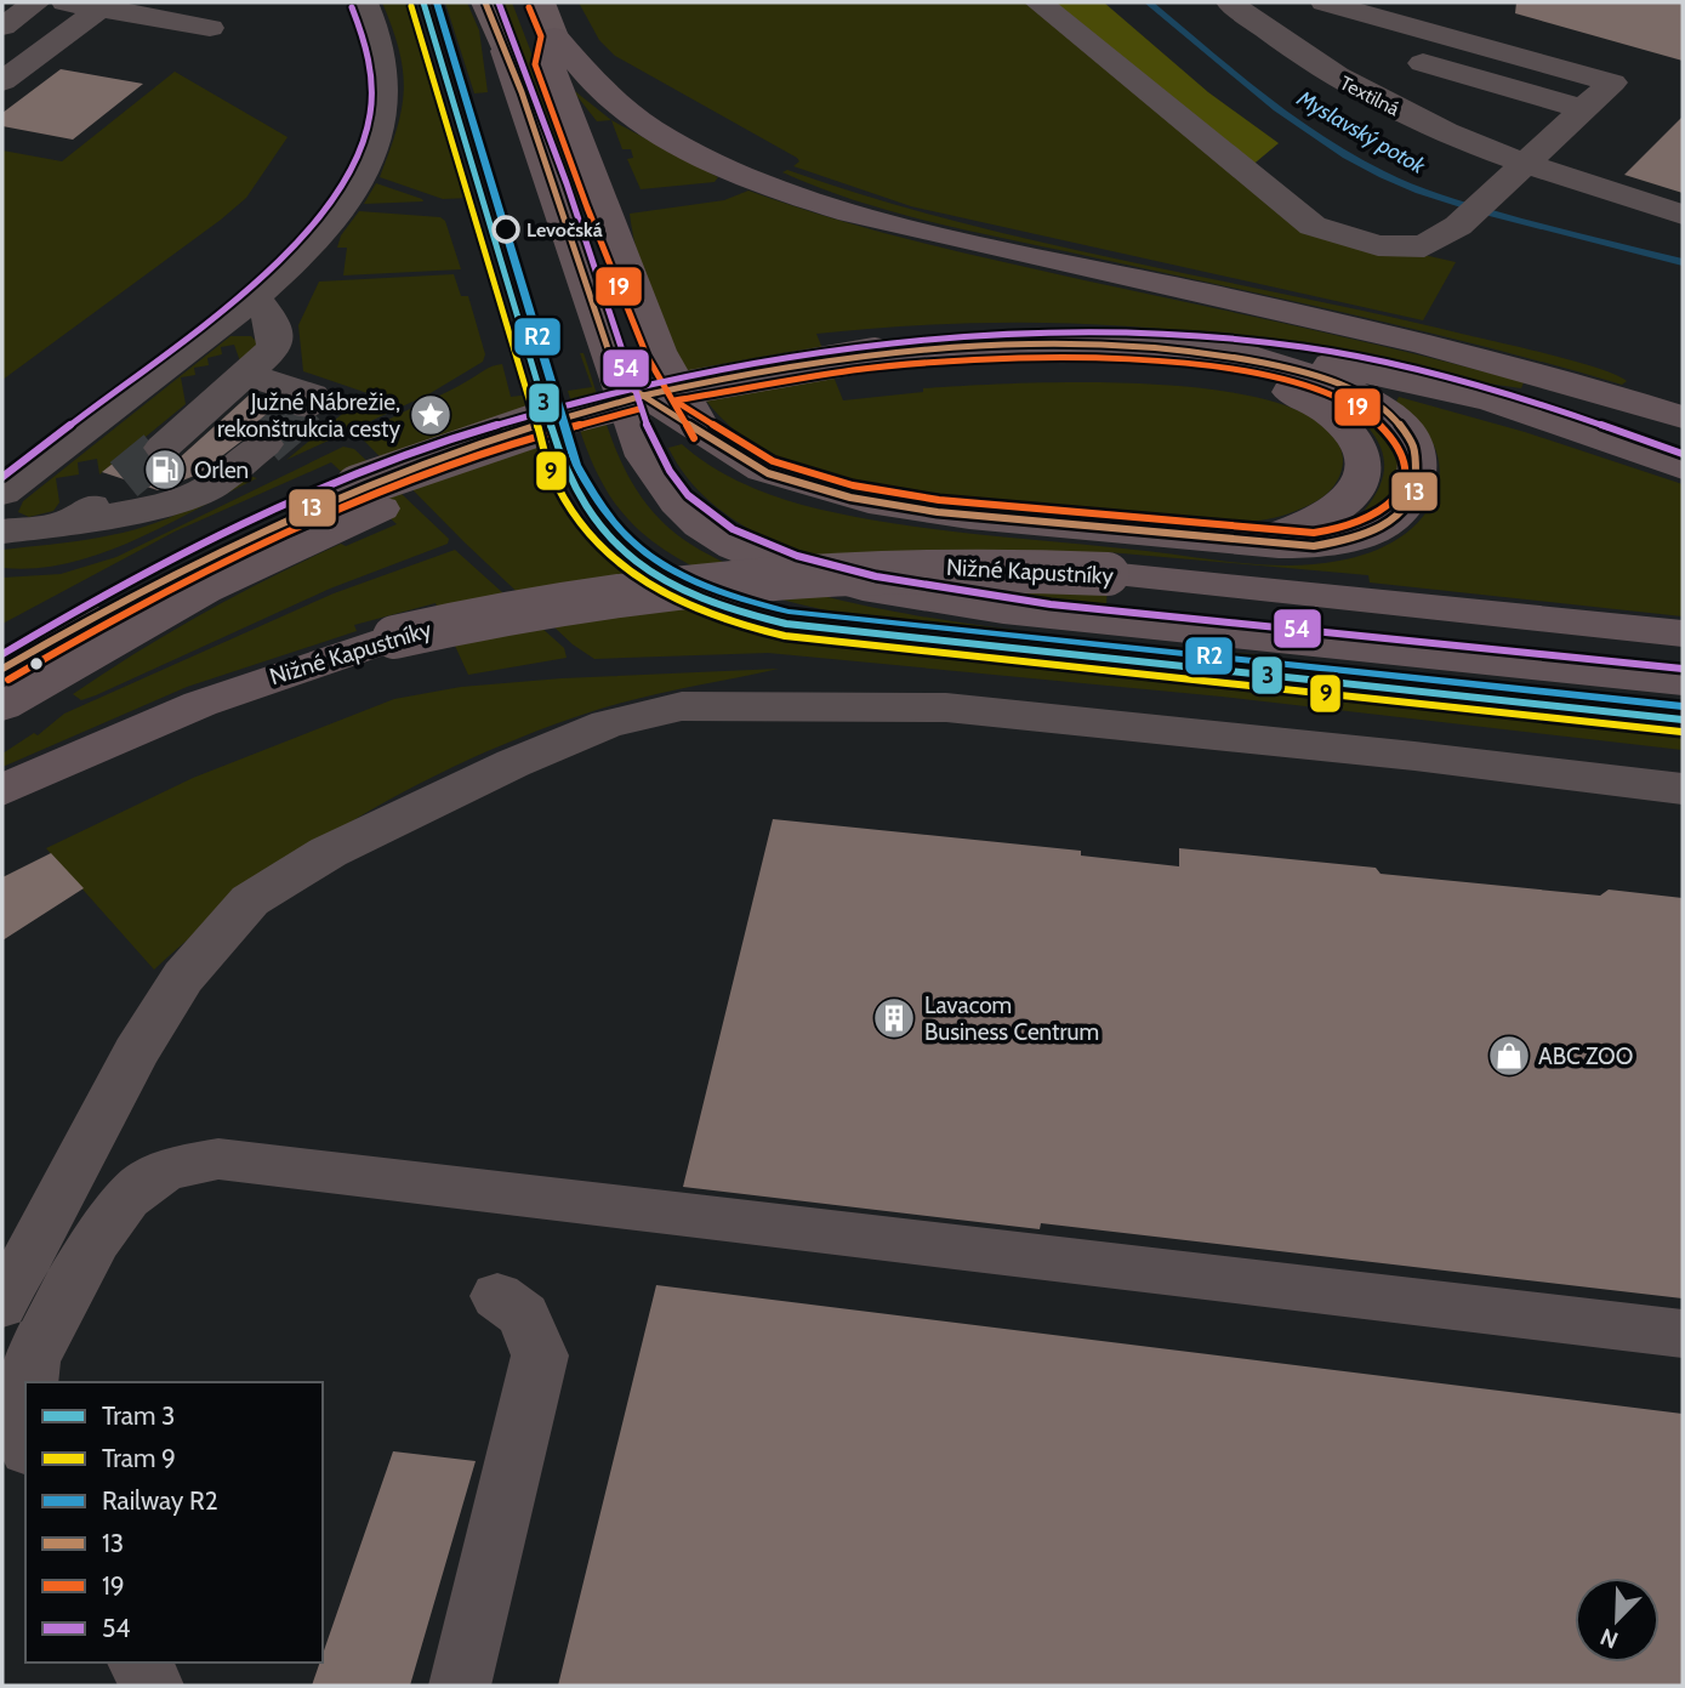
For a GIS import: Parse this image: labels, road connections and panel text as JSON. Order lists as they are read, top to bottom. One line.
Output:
{"streets":{"highway":["Nižné Kapustníky"],"street":["Textilná"]},"water":["Myslavský potok"],"places":{"other":["Levočská"],"place":["Južné Nábrežie, rekonštrukcia cesty"],"fuel station":["Orlen"],"building":["Lavacom Business Centrum"],"shop":["ABC ZOO"]},"lines":["tram line 3","rail line R2","transit line 13","transit line 54","tram line 9","transit line 19"],"legend":["Tram 3","Tram 9","Railway R2","13","19","54"],"north":"bottom left"}
